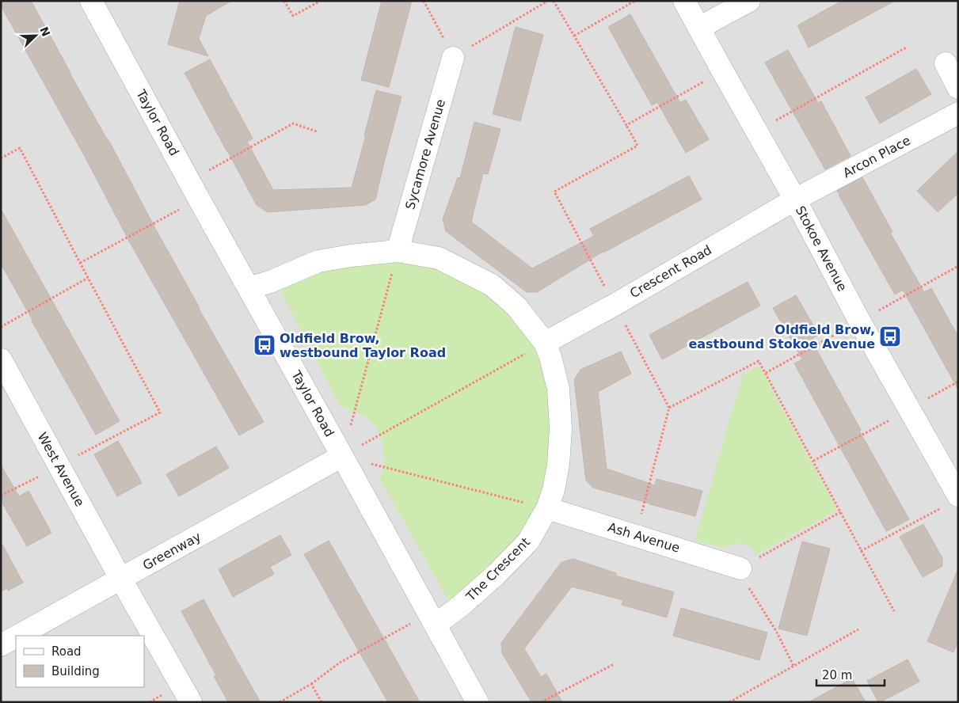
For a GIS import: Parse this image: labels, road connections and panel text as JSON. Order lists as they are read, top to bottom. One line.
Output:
{"streets":{"street":["Taylor Road","Sycamore Avenue","Arcon Place","Stokoe Avenue","Crescent Road","West Avenue","Ash Avenue","Greenway","The Crescent"]},"crossings":[["Taylor Road","Greenway"],["Taylor Road","The Crescent"],["Sycamore Avenue","The Crescent"],["Arcon Place","Stokoe Avenue"],["Arcon Place","Crescent Road"],["Stokoe Avenue","Crescent Road"],["Crescent Road","The Crescent"],["West Avenue","Greenway"],["Ash Avenue","The Crescent"]],"places":{"bus stop":["Oldfield Brow, eastbound Stokoe Avenue","Oldfield Brow, westbound Taylor Road"]},"legend":["Road","Building"],"scale_bar":"20 m","north":"top right"}
